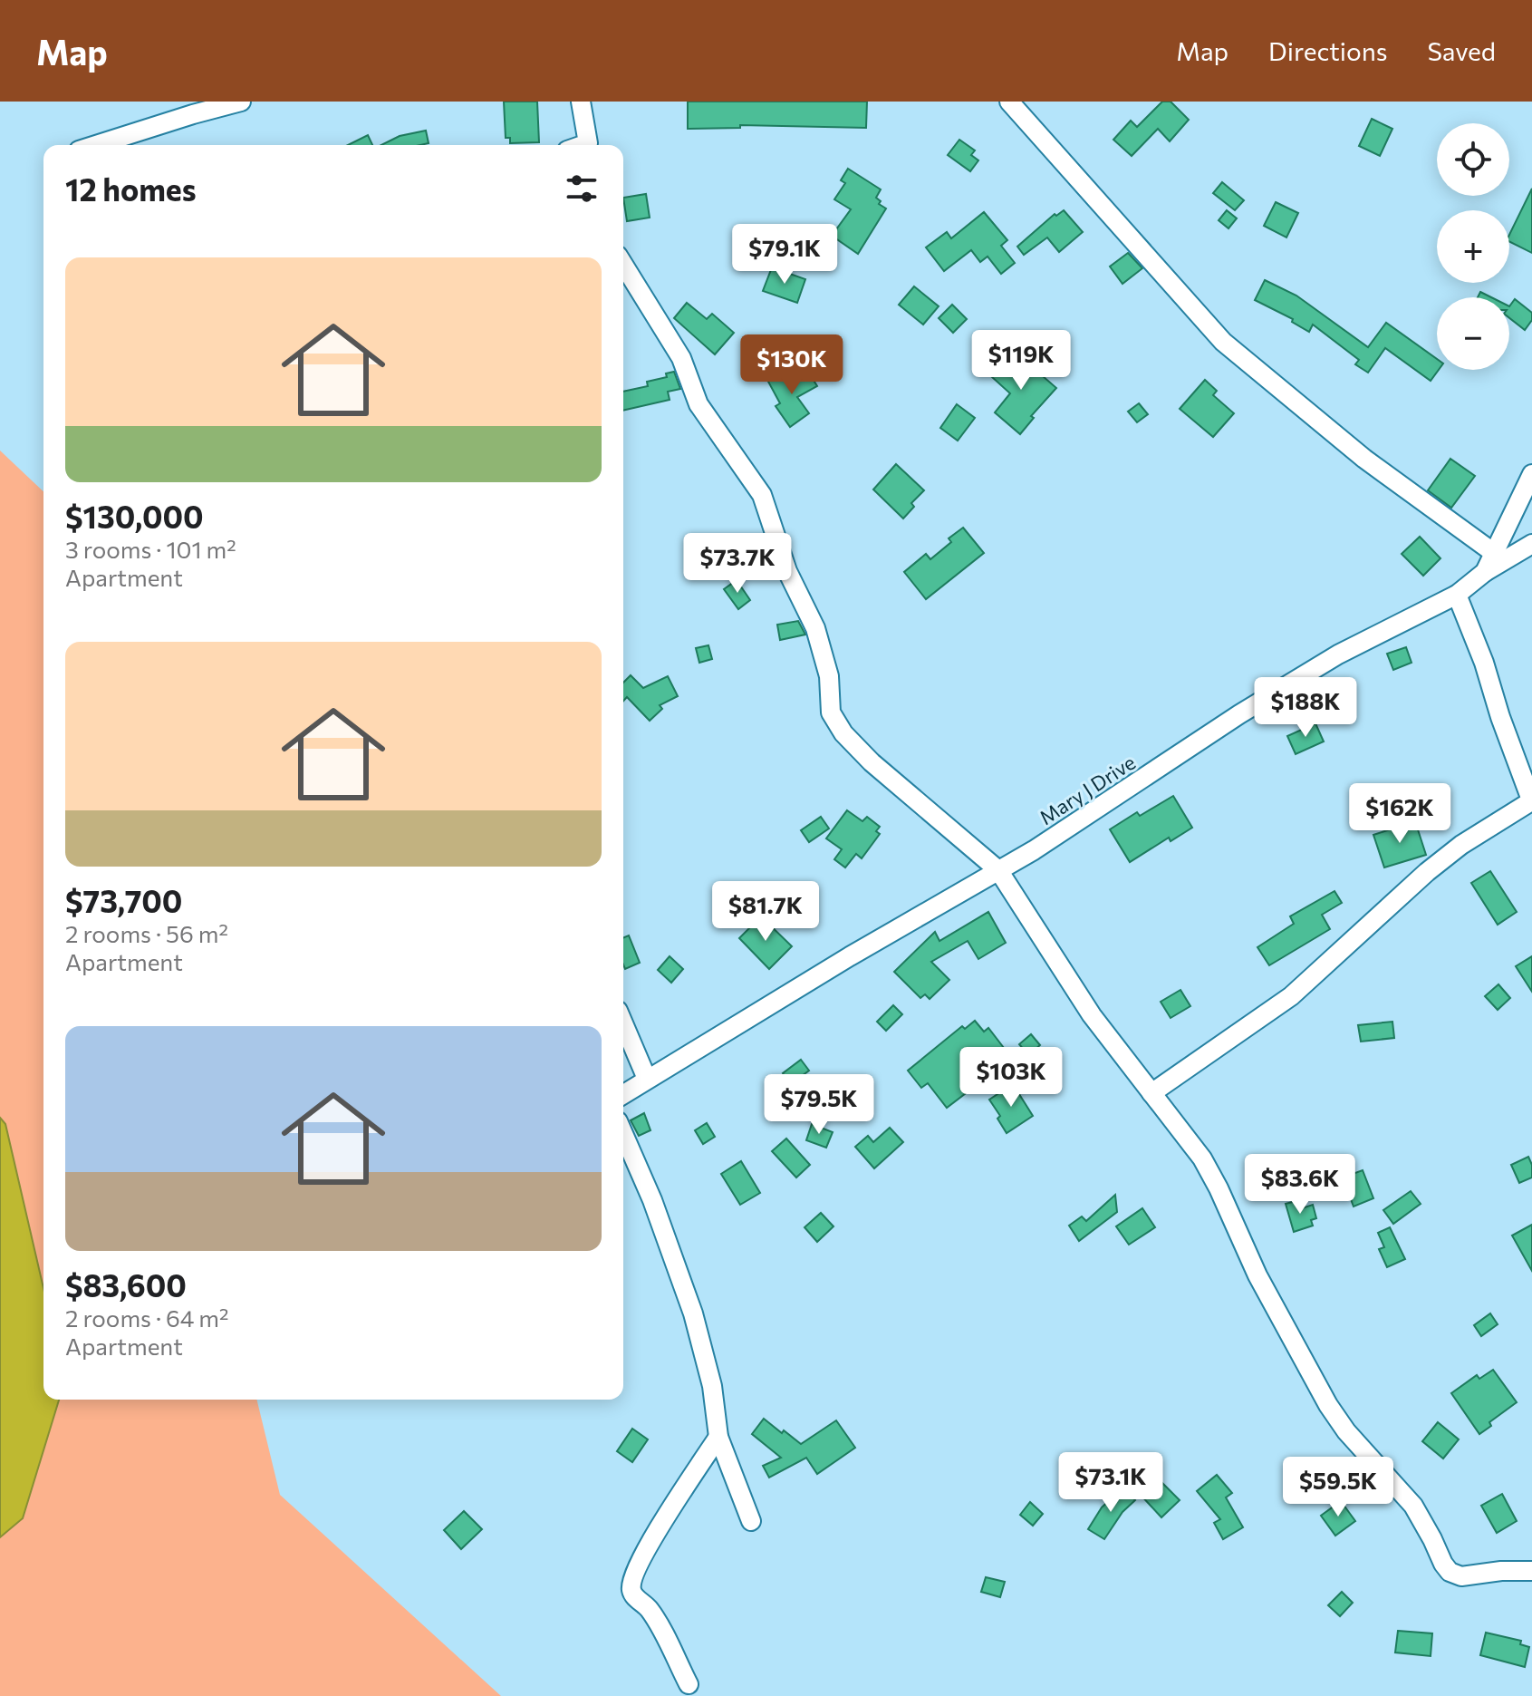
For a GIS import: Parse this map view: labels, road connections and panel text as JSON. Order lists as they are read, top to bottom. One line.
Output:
{"streets":{"street":["Mary J Drive"]},"page":{"header":"Map","nav":["Map","Directions","Saved"],"map_buttons":["+","−"],"heading":"12 homes","price":["$79.1K","$119K","$130K","$73.7K","$188K","$162K","$81.7K","$103K","$79.5K","$83.6K","$73.1K","$59.5K"],"list":[{"name":"$130,000","note":"3 rooms · 101 m² · Apartment"},{"name":"$73,700","note":"2 rooms · 56 m² · Apartment"},{"name":"$83,600","note":"2 rooms · 64 m² · Apartment"}]}}
